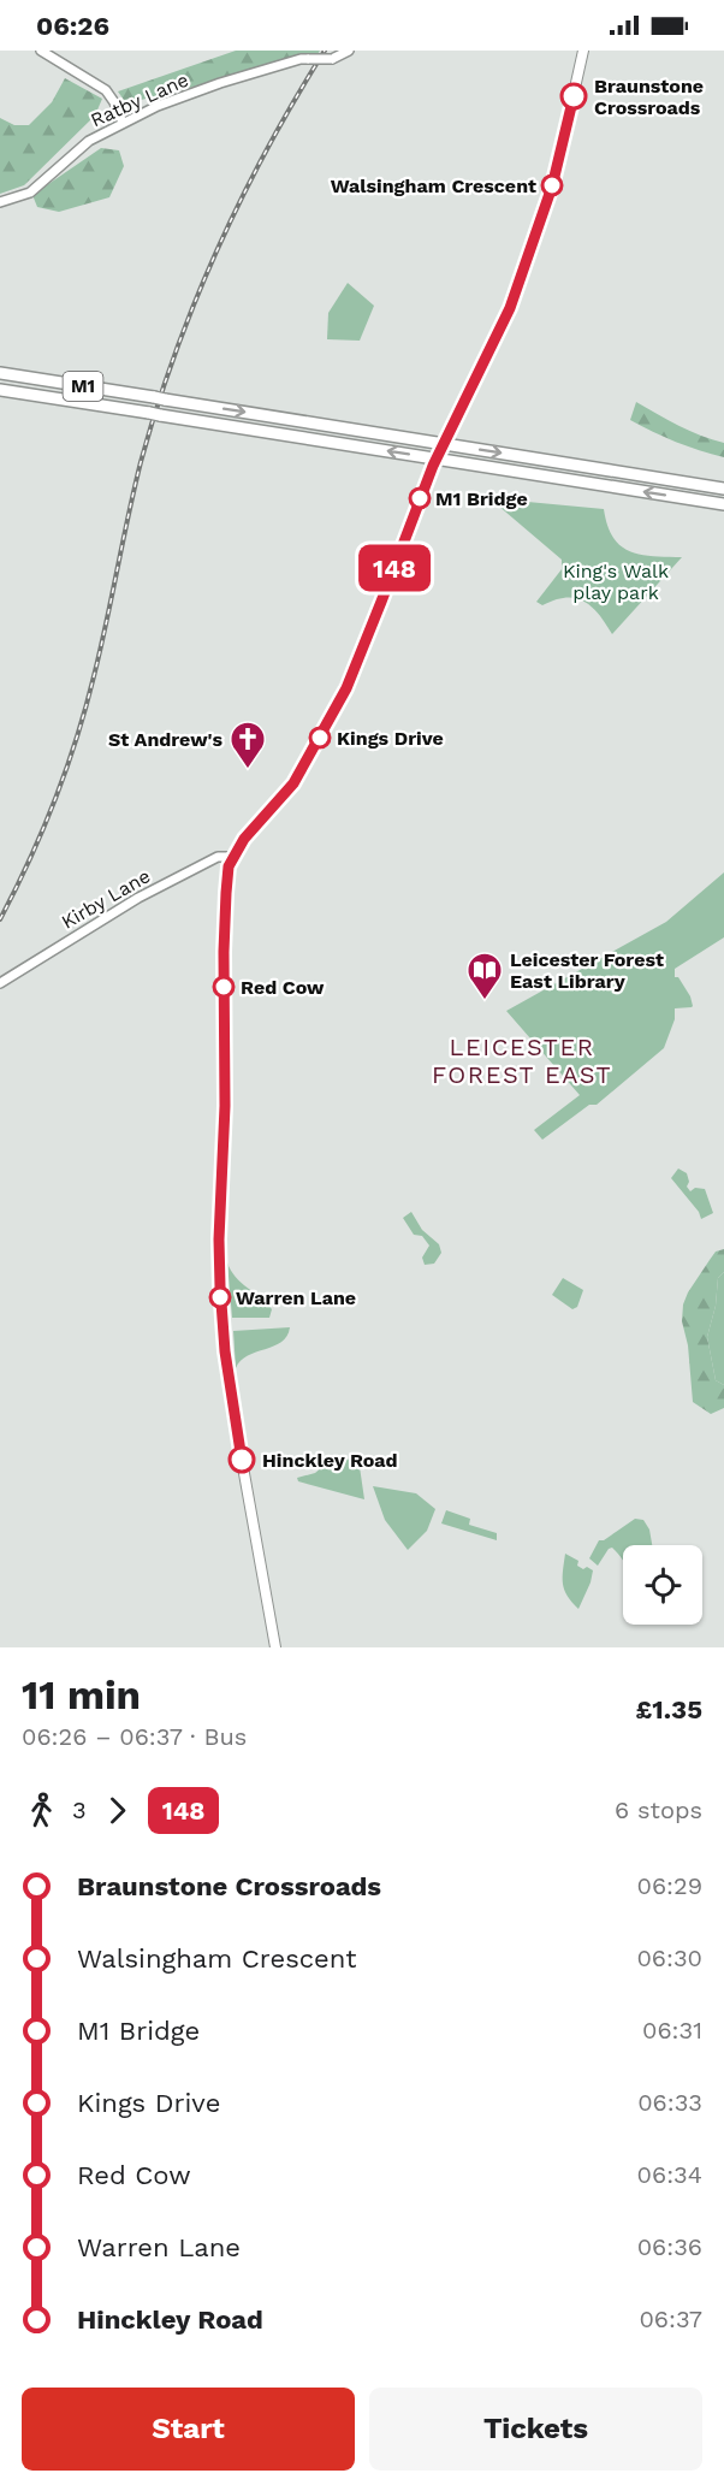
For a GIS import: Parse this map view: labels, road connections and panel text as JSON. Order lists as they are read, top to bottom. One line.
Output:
{"streets":{"highway":["M1"],"main road":["Ratby Lane","Kirby Lane"]},"districts":["LEICESTER FOREST EAST"],"parks":["King's Walk play park"],"places":{"other":["Braunstone Crossroads","Walsingham Crescent","M1 Bridge","Kings Drive","Red Cow","Warren Lane","Hinckley Road"],"church":["St Andrew's"],"library":["Leicester Forest East Library"]},"lines":["bus line 148"],"page":{"status":"06:26","on_map":"148","heading":["11 min","06:26 – 06:37 · Bus","£1.35"],"legs":["3","148","6 stops"],"list":[{"name":"Braunstone Crossroads","value":"06:29"},{"name":"Walsingham Crescent","value":"06:30"},{"name":"M1 Bridge","value":"06:31"},{"name":"Kings Drive","value":"06:33"},{"name":"Red Cow","value":"06:34"},{"name":"Warren Lane","value":"06:36"},{"name":"Hinckley Road","value":"06:37"}],"buttons":["Start","Tickets"]}}
